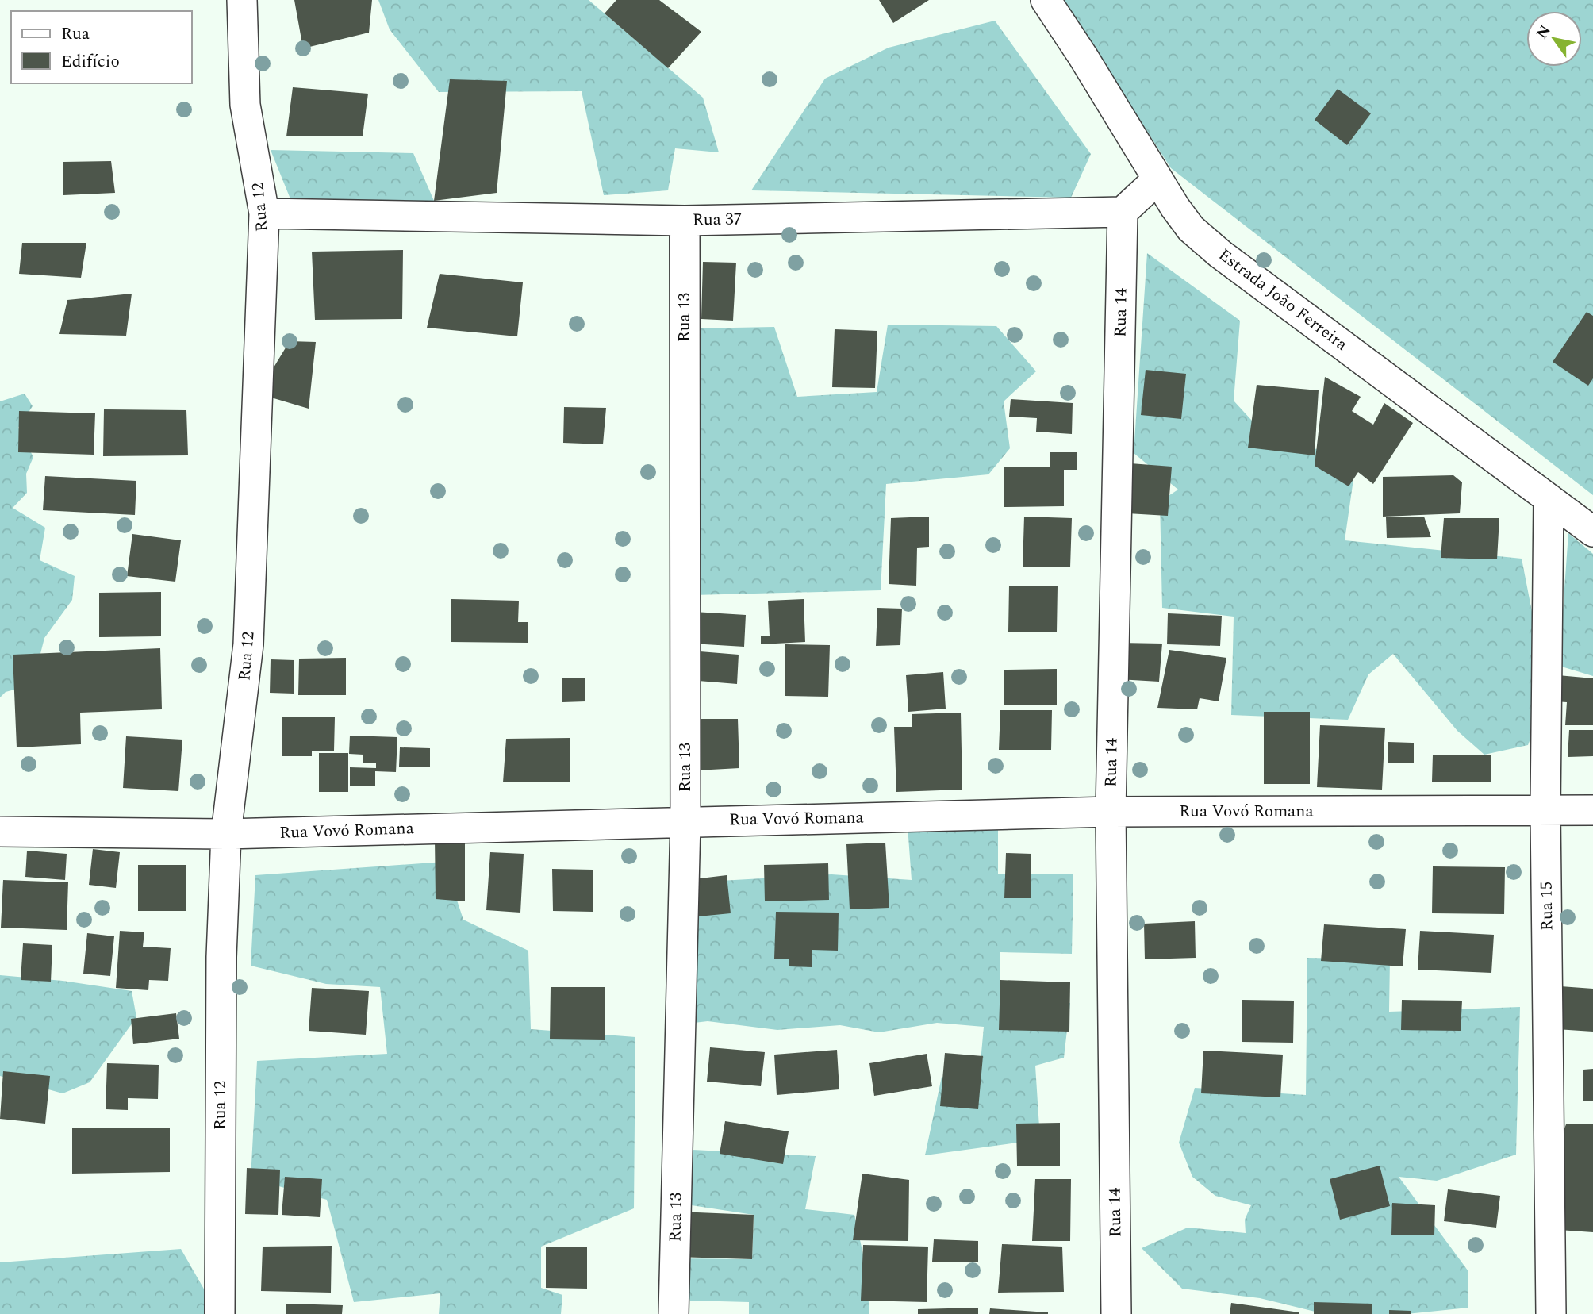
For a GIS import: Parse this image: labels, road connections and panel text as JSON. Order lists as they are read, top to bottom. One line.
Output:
{"streets":{"street":["Rua 12","Rua 37","Estrada João Ferreira","Rua 14","Rua 13","Rua Vovó Romana","Rua 15"]},"crossings":[["Rua 12","Rua 37"],["Rua 12","Rua Vovó Romana"],["Rua 37","Rua 14"],["Rua 37","Rua 13"],["Estrada João Ferreira","Rua 15"],["Rua 14","Rua Vovó Romana"],["Rua 13","Rua Vovó Romana"],["Rua Vovó Romana","Rua 15"]],"legend":["Rua","Edifício"],"north":"top left"}
